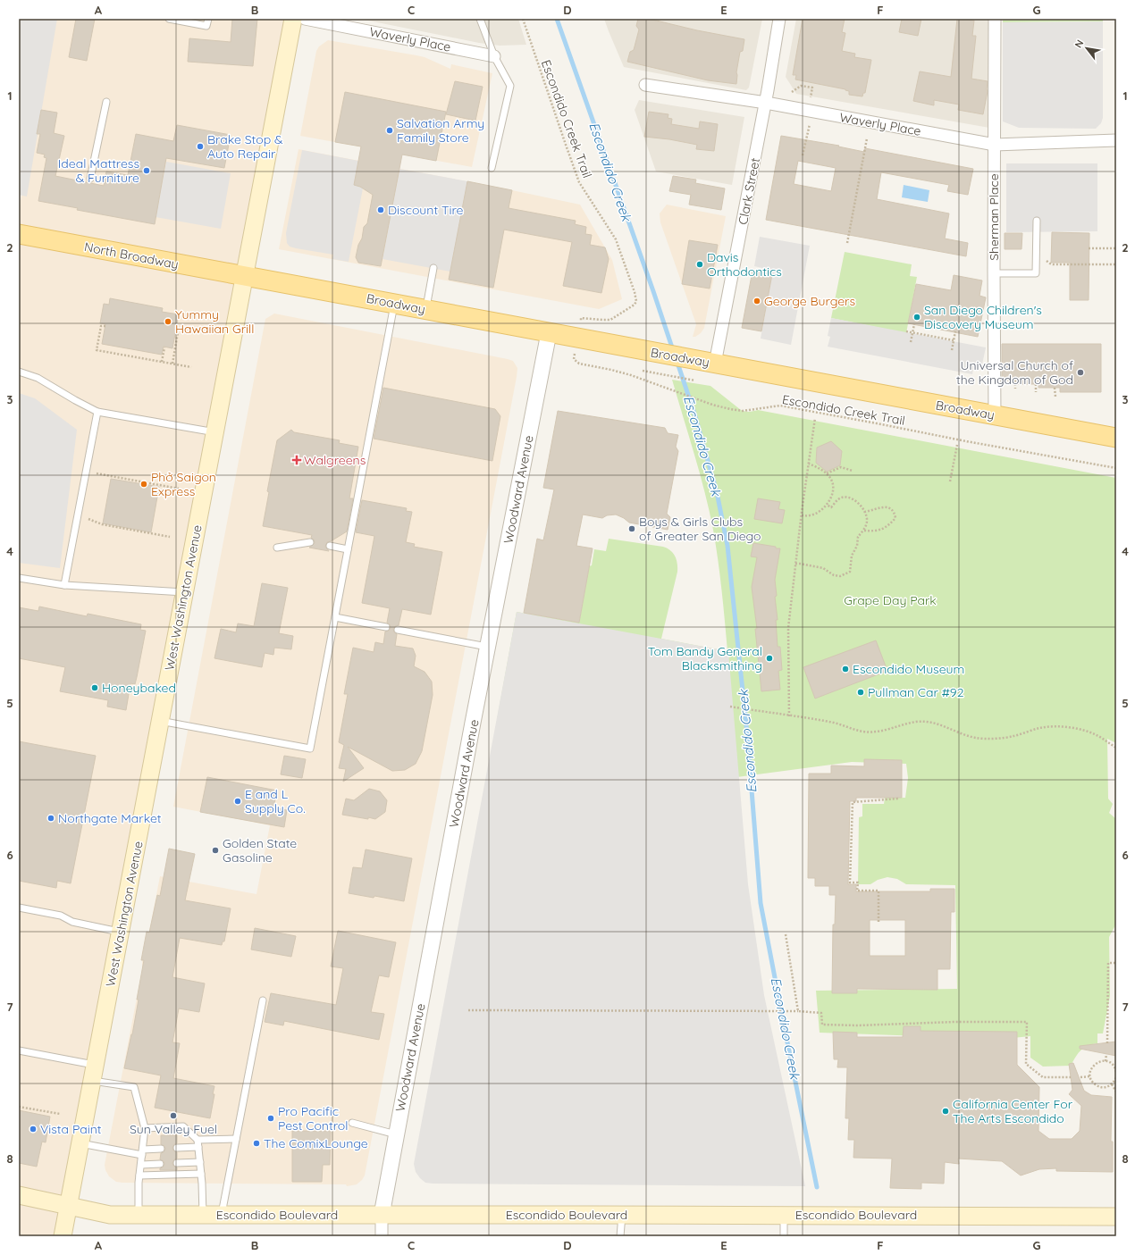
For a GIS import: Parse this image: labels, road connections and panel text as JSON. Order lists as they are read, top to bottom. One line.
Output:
{"streets":{"main road":["North Broadway","Broadway","West Washington Avenue","Escondido Boulevard"],"street":["Waverly Place","Clark Street","Sherman Place","Woodward Avenue"],"path":["Escondido Creek Trail"]},"crossings":[["Waverly Place","Clark Street"],["Waverly Place","Sherman Place"],["Clark Street","Broadway"],["Sherman Place","Broadway"],["North Broadway","Broadway"],["North Broadway","West Washington Avenue"],["Broadway","Woodward Avenue"],["Broadway","West Washington Avenue"],["Woodward Avenue","Escondido Boulevard"],["West Washington Avenue","Escondido Boulevard"]],"water":["Escondido Creek"],"parks":["Grape Day Park"],"places":{"other":["Salvation Army Family Store","Brake Stop & Auto Repair","Ideal Mattress & Furniture","Discount Tire","Davis Orthodontics","George Burgers","San Diego Children's Discovery Museum","Yummy Hawaiian Grill","Universal Church of the Kingdom of God","Phở Saigon Express","Boys & Girls Clubs of Greater San Diego","Tom Bandy General Blacksmithing","Escondido Museum","Honeybaked","Pullman Car #92","E and L Supply Co.","Northgate Market","Golden State Gasoline","California Center For The Arts Escondido","Sun Valley Fuel","Pro Pacific Pest Control","Vista Paint","The ComixLounge"],"health":["Walgreens"]},"north":"top left","grid":{"columns":["A","B","C","D","E","F","G"],"rows":["1","2","3","4","5","6","7","8"]}}
